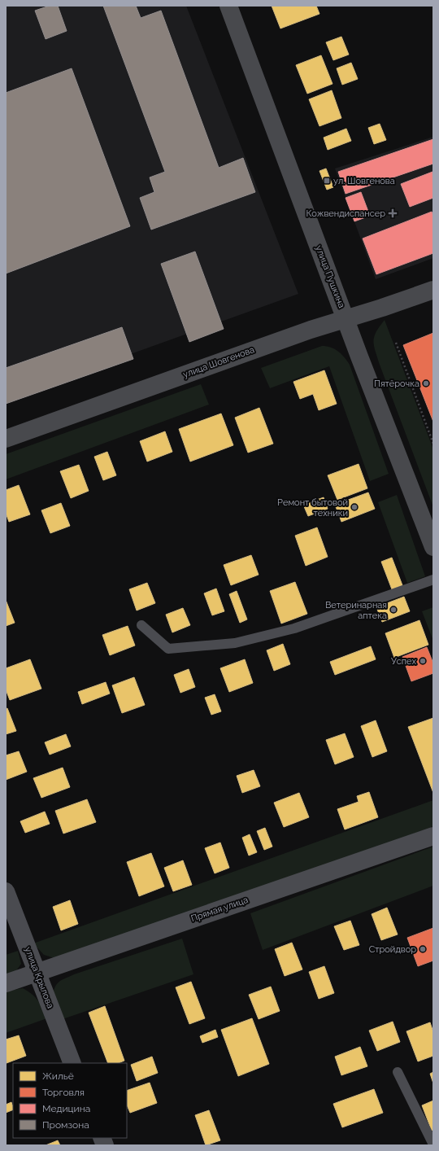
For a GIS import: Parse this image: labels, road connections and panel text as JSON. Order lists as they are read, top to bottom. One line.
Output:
{"streets":{"main road":["улица Пушкина","улица Шовгенова"],"street":["Прямая улица","улица Крылова"]},"crossings":[["улица Пушкина","улица Шовгенова"],["Прямая улица","улица Крылова"]],"places":{"transit":["ул. Шовгенова"],"health":["Кожвендиспансер"],"other":["Пятёрочка","Ремонт бытовой техники","Ветеринарная аптека","Успех","Стройдвор"]},"legend":["Жильё","Торговля","Медицина","Промзона"]}
